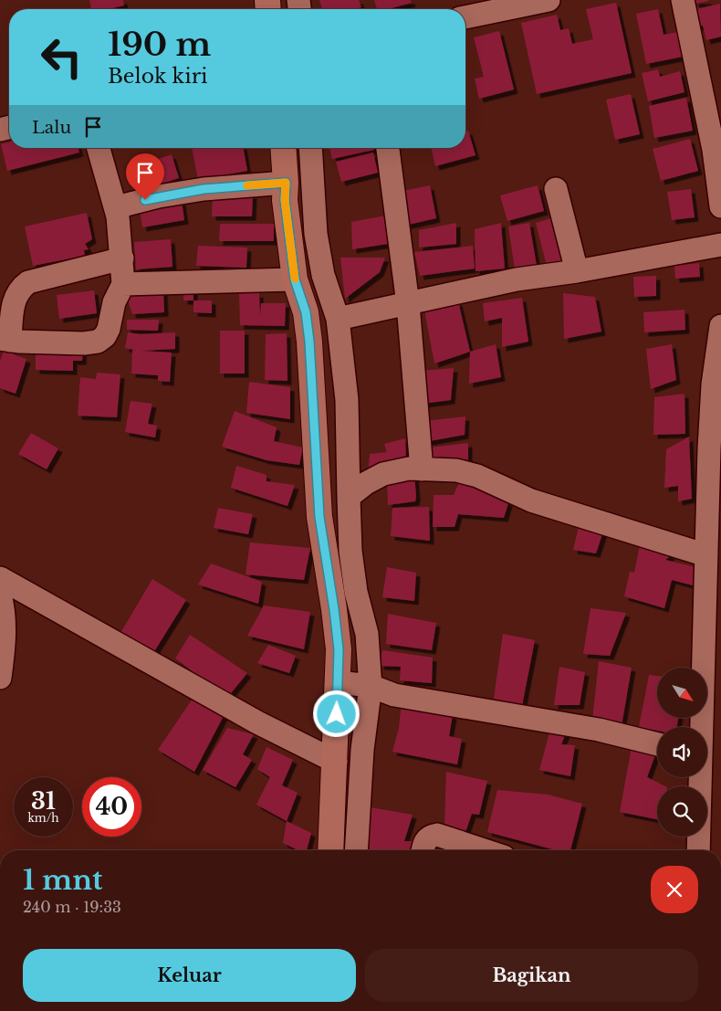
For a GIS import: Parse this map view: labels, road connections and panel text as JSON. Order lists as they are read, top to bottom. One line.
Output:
{"north":"bottom right","page":{"turn":["190 m","Belok kiri"],"then":"Lalu","speed":"31 km/h","limit":"40","heading":["1 mnt","240 m · 19:33"],"buttons":["Keluar","Bagikan"]}}
